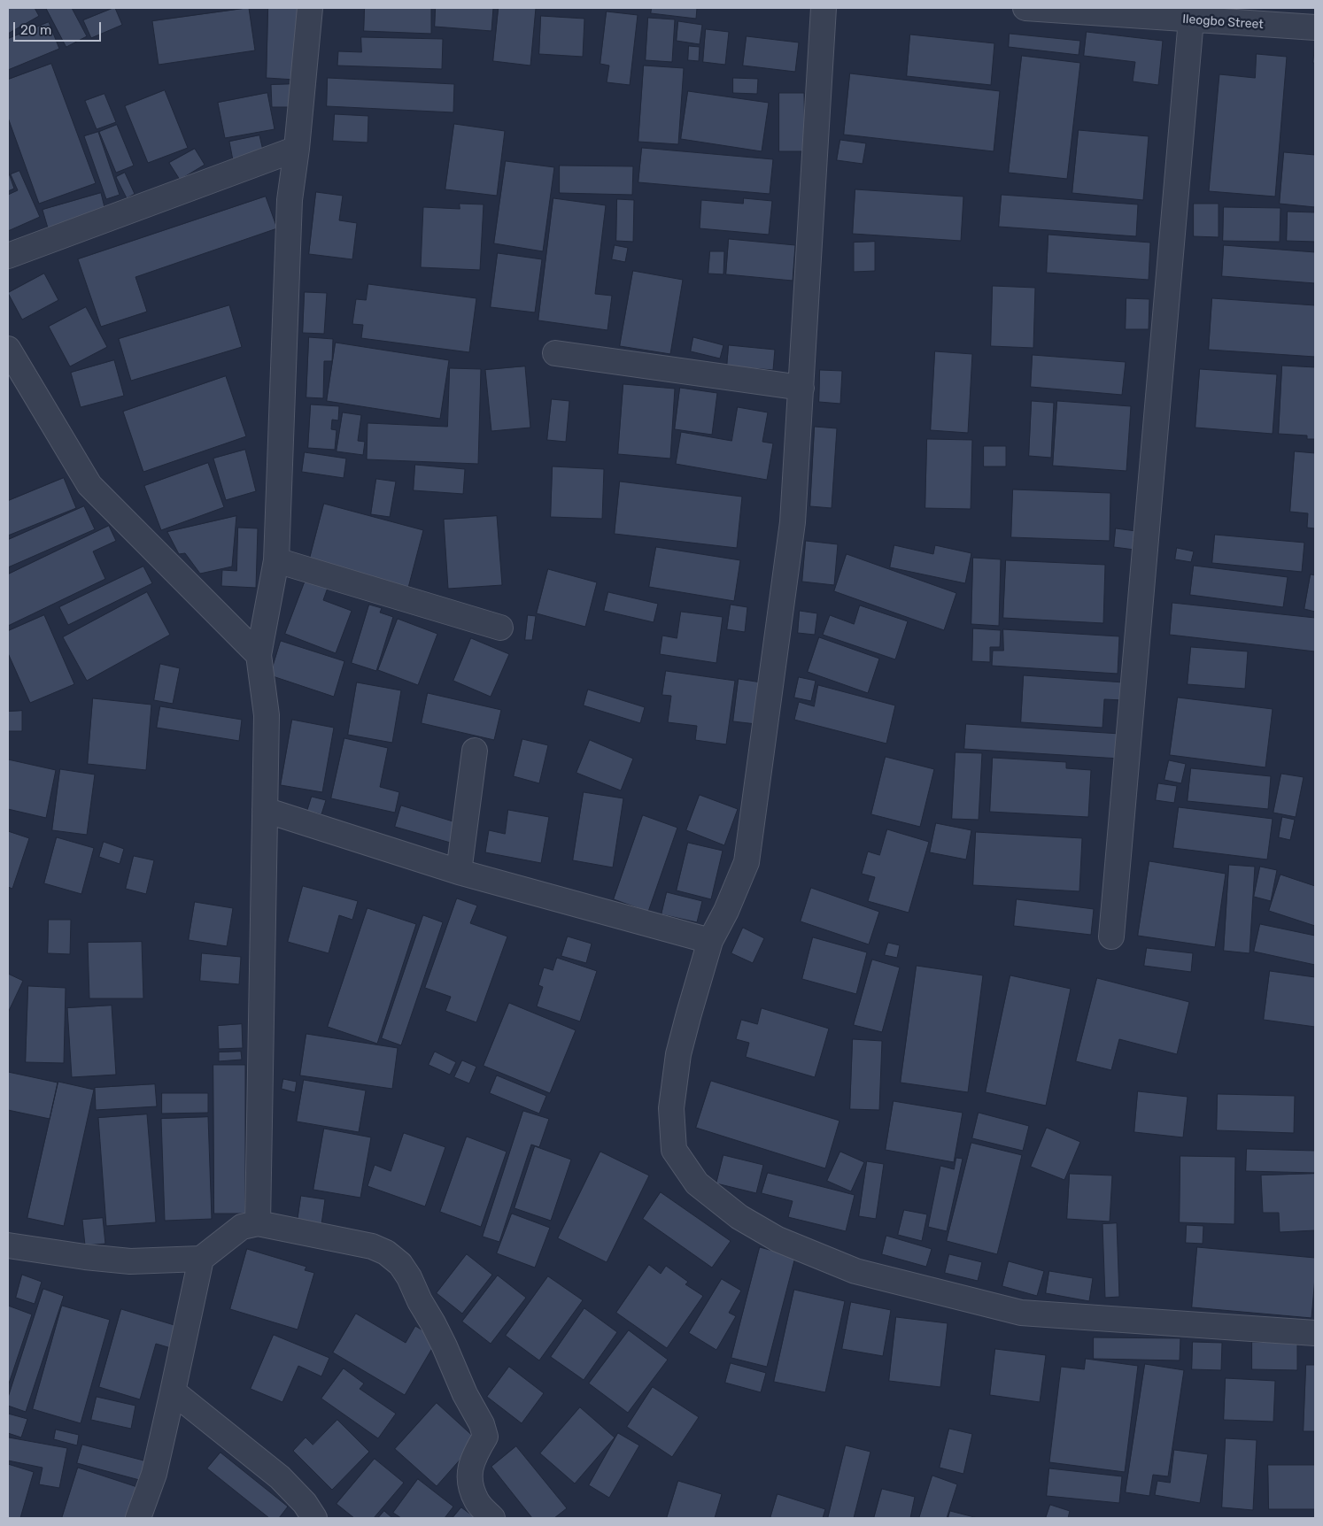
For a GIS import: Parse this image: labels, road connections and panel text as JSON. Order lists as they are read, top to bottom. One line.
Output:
{"streets":{"street":["Ileogbo Street"]},"scale_bar":"20 m"}
